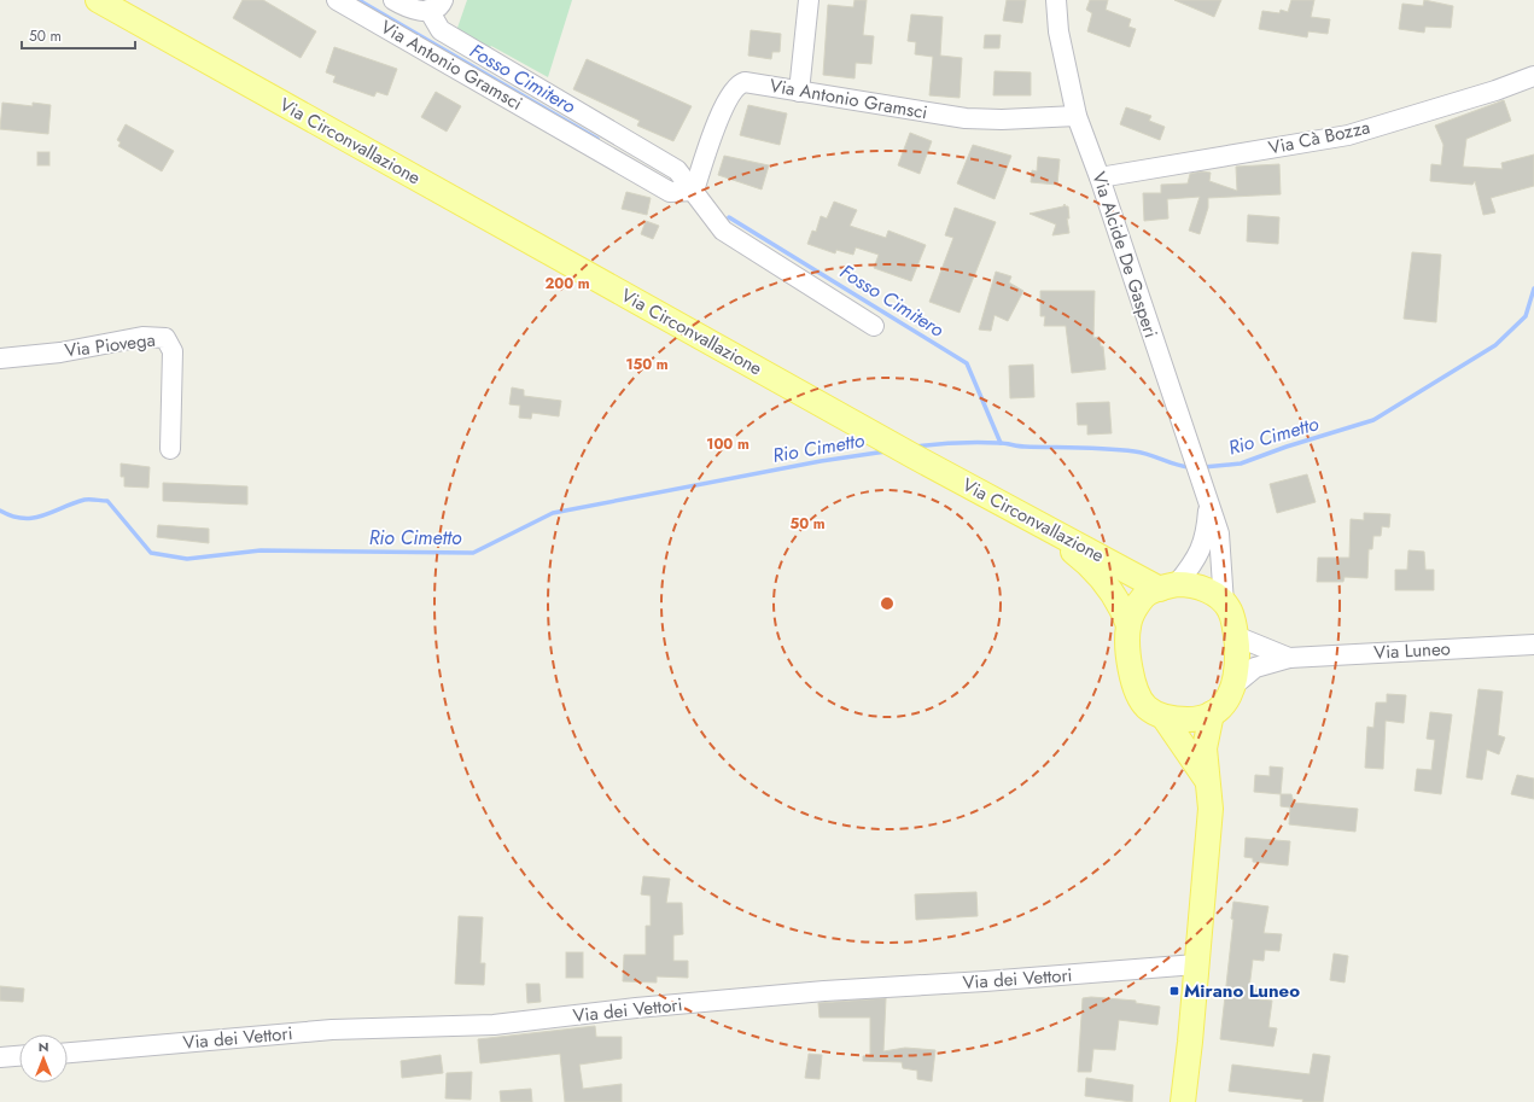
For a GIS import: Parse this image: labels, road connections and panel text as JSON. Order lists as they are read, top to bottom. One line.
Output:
{"streets":{"main road":["Via Circonvallazione"],"street":["Via Antonio Gramsci","Via Cà Bozza","Via Alcide De Gasperi","Via Piovega","Via Luneo","Via dei Vettori"]},"crossings":[["Via Antonio Gramsci","Via Alcide De Gasperi"],["Via Cà Bozza","Via Alcide De Gasperi"]],"water":["Fosso Cimitero","Rio Cimetto"],"places":{"transit":["Mirano Luneo"]},"scale_bar":"50 m","north":"top","rings":["200 m","150 m","100 m","50 m"]}
